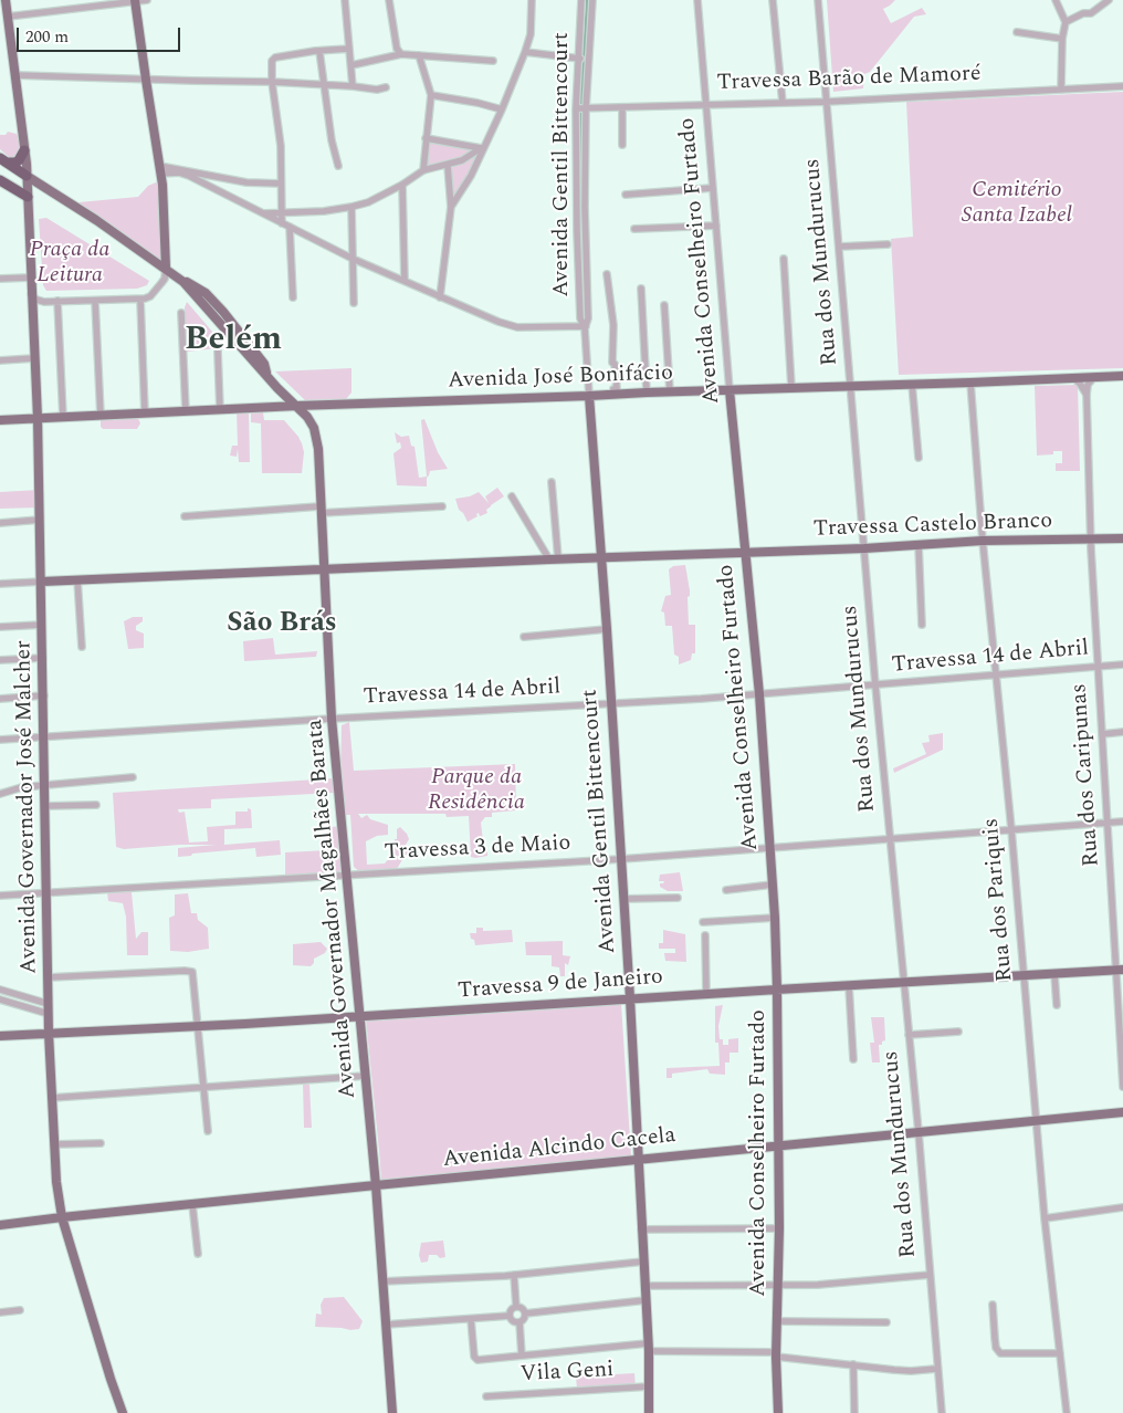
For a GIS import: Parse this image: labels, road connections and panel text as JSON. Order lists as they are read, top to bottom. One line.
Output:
{"streets":{"main road":["Avenida Gentil Bittencourt","Avenida Conselheiro Furtado","Avenida José Bonifácio","Travessa Castelo Branco","Avenida Governador José Malcher","Avenida Governador Magalhães Barata","Travessa 9 de Janeiro","Avenida Alcindo Cacela"],"street":["Travessa Barão de Mamoré","Rua dos Mundurucus","Travessa 14 de Abril","Rua dos Caripunas","Travessa 3 de Maio","Rua dos Pariquis","Vila Geni"]},"crossings":[["Travessa Barão de Mamoré","Avenida Gentil Bittencourt"],["Travessa Barão de Mamoré","Avenida Conselheiro Furtado"],["Travessa Barão de Mamoré","Rua dos Mundurucus"],["Avenida Gentil Bittencourt","Avenida José Bonifácio"],["Avenida Gentil Bittencourt","Travessa Castelo Branco"],["Avenida Gentil Bittencourt","Travessa 14 de Abril"],["Avenida Gentil Bittencourt","Travessa 3 de Maio"],["Avenida Gentil Bittencourt","Travessa 9 de Janeiro"],["Avenida Gentil Bittencourt","Avenida Alcindo Cacela"],["Avenida Gentil Bittencourt","Vila Geni"],["Avenida Conselheiro Furtado","Avenida José Bonifácio"],["Avenida Conselheiro Furtado","Travessa Castelo Branco"],["Avenida Conselheiro Furtado","Travessa 14 de Abril"],["Avenida Conselheiro Furtado","Travessa 3 de Maio"],["Avenida Conselheiro Furtado","Travessa 9 de Janeiro"],["Avenida Conselheiro Furtado","Avenida Alcindo Cacela"],["Rua dos Mundurucus","Avenida José Bonifácio"],["Rua dos Mundurucus","Travessa Castelo Branco"],["Rua dos Mundurucus","Travessa 14 de Abril"],["Rua dos Mundurucus","Travessa 3 de Maio"],["Rua dos Mundurucus","Travessa 9 de Janeiro"],["Rua dos Mundurucus","Avenida Alcindo Cacela"],["Avenida José Bonifácio","Rua dos Caripunas"],["Avenida José Bonifácio","Avenida Governador José Malcher"],["Avenida José Bonifácio","Rua dos Pariquis"],["Avenida José Bonifácio","Avenida Governador Magalhães Barata"],["Travessa Castelo Branco","Rua dos Caripunas"],["Travessa Castelo Branco","Avenida Governador José Malcher"],["Travessa Castelo Branco","Rua dos Pariquis"],["Travessa Castelo Branco","Avenida Governador Magalhães Barata"],["Travessa 14 de Abril","Rua dos Caripunas"],["Travessa 14 de Abril","Avenida Governador José Malcher"],["Travessa 14 de Abril","Rua dos Pariquis"],["Travessa 14 de Abril","Avenida Governador Magalhães Barata"],["Rua dos Caripunas","Travessa 3 de Maio"],["Rua dos Caripunas","Travessa 9 de Janeiro"],["Avenida Governador José Malcher","Travessa 3 de Maio"],["Avenida Governador José Malcher","Avenida Governador Magalhães Barata"],["Avenida Governador José Malcher","Travessa 9 de Janeiro"],["Avenida Governador José Malcher","Avenida Alcindo Cacela"],["Travessa 3 de Maio","Rua dos Pariquis"],["Travessa 3 de Maio","Avenida Governador Magalhães Barata"],["Rua dos Pariquis","Travessa 9 de Janeiro"],["Rua dos Pariquis","Avenida Alcindo Cacela"],["Avenida Governador Magalhães Barata","Travessa 9 de Janeiro"],["Avenida Governador Magalhães Barata","Avenida Alcindo Cacela"]],"districts":["Belém","São Brás"],"parks":["Cemitério Santa Izabel","Praça da Leitura","Parque da Residência"],"scale_bar":"200 m"}
